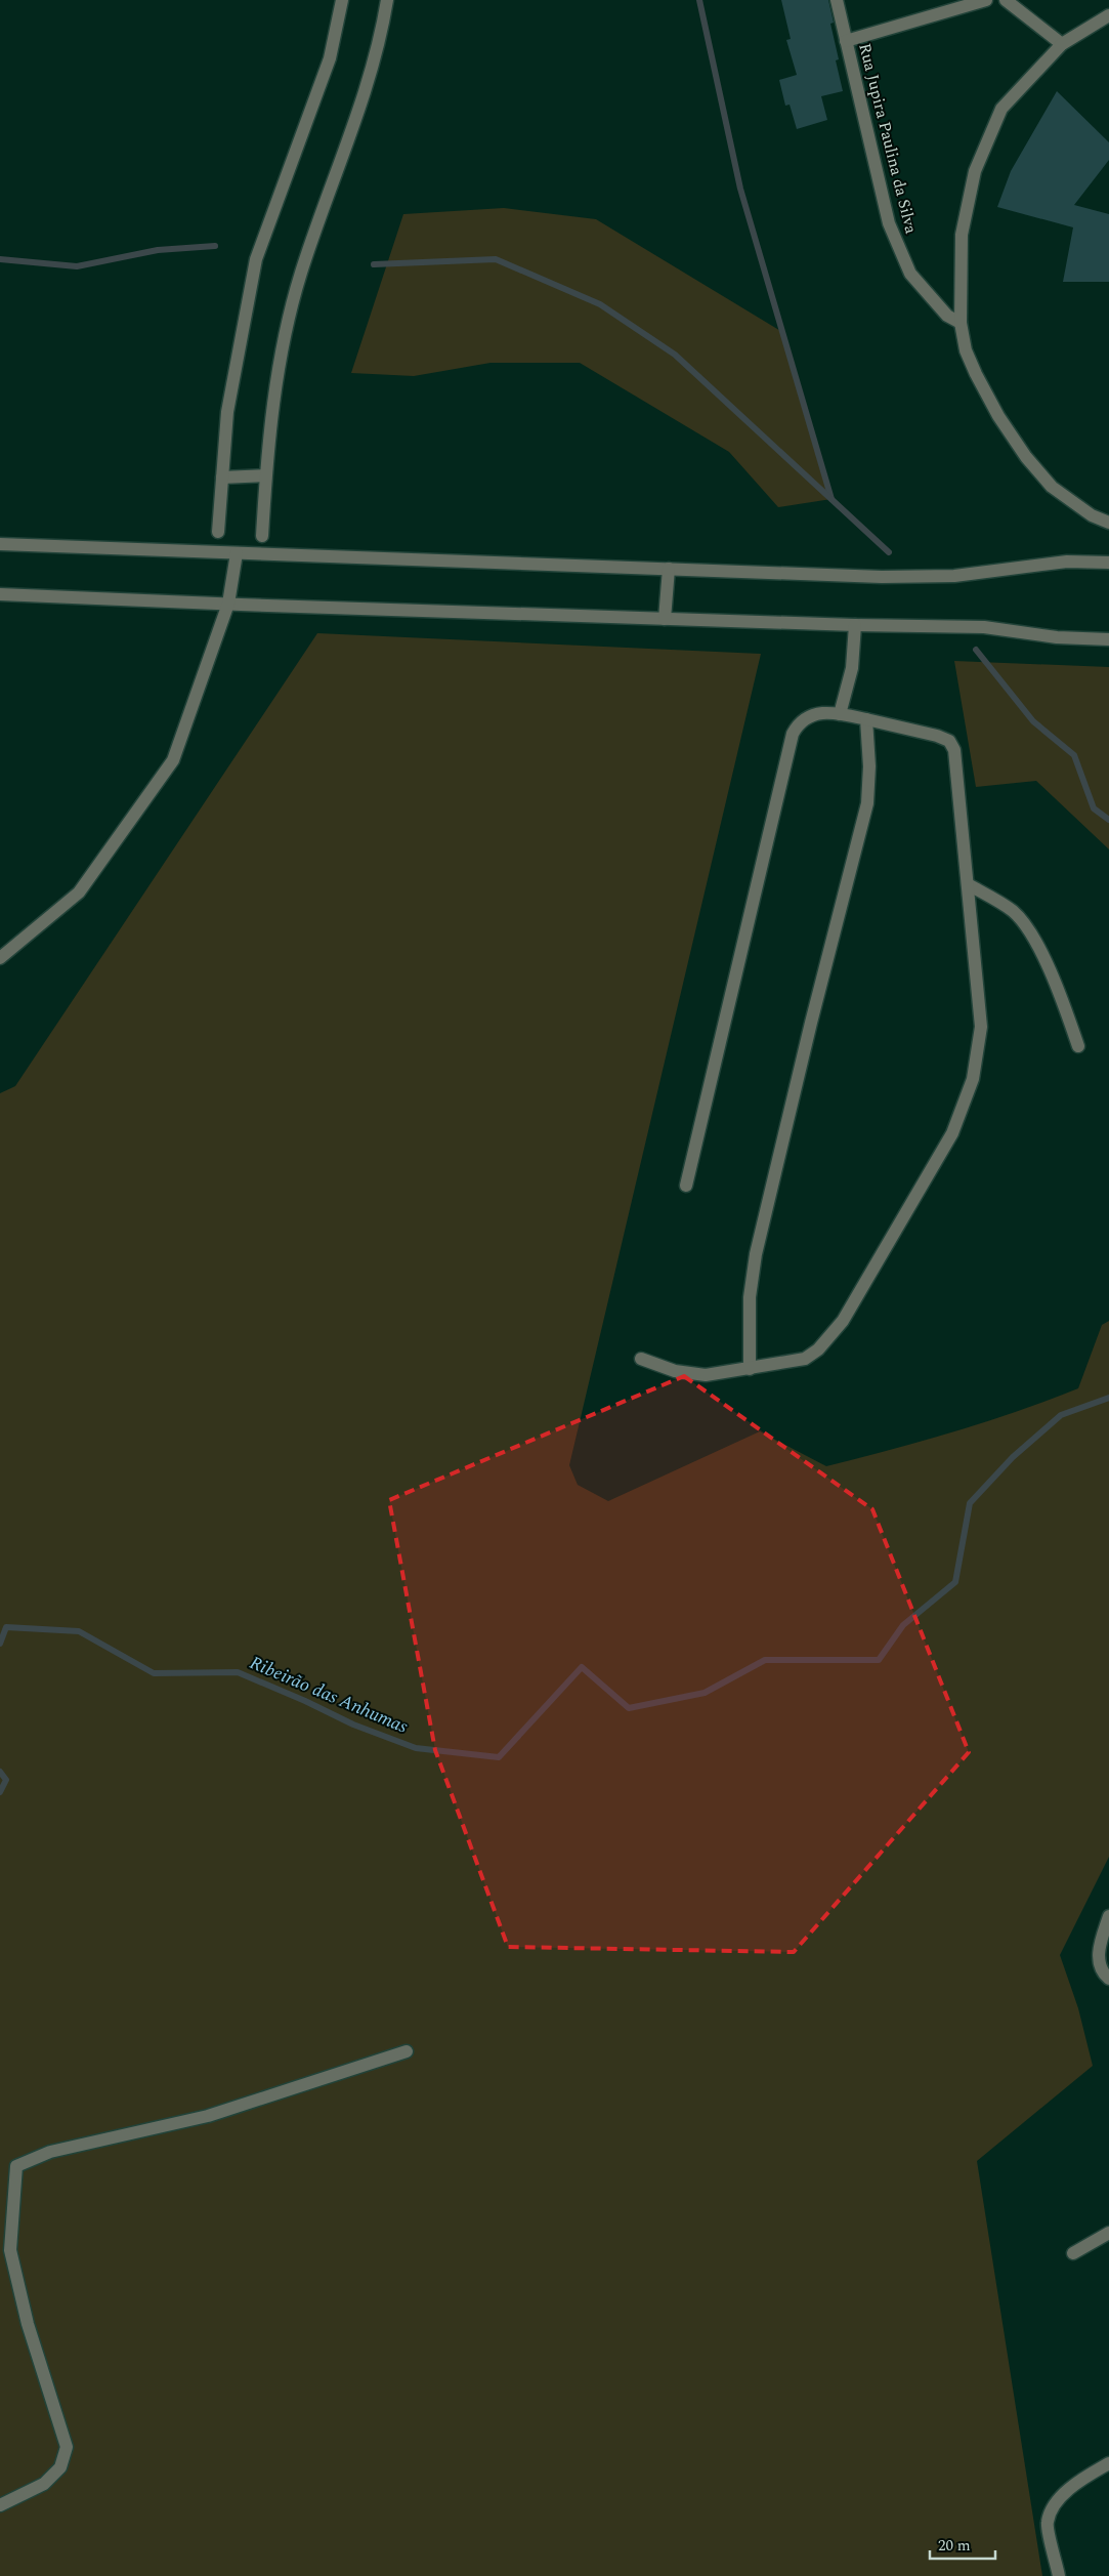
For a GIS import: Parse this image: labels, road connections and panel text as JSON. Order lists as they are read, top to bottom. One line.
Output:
{"streets":{"street":["Rua Jupira Paulina da Silva"]},"water":["Ribeirão das Anhumas"],"scale_bar":"20 m"}
